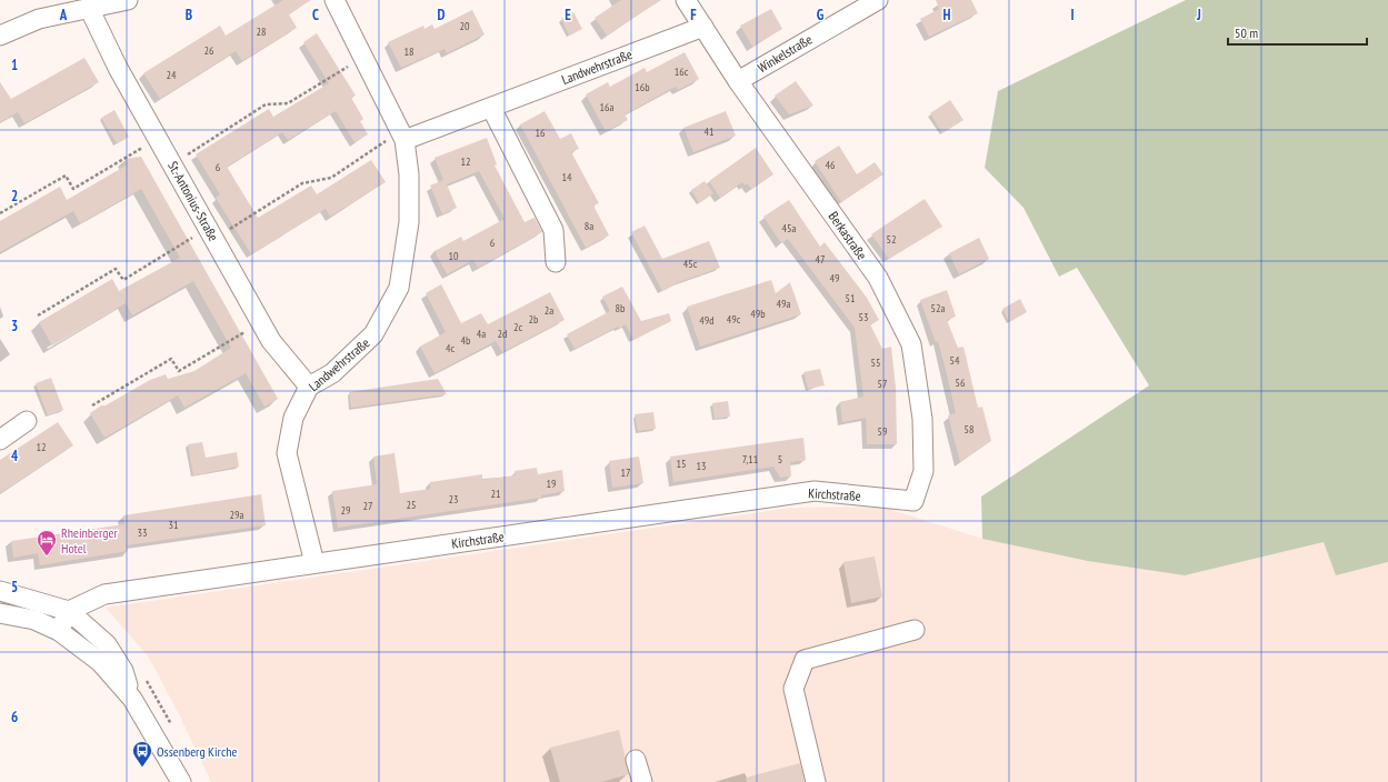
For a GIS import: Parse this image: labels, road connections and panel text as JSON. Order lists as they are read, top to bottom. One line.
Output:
{"streets":{"street":["Winkelstraße","Landwehrstraße","St.-Antonius-Straße","Berkastraße","Kirchstraße"]},"crossings":[["Winkelstraße","Berkastraße"],["Landwehrstraße","St.-Antonius-Straße"],["Landwehrstraße","Berkastraße"],["Landwehrstraße","Kirchstraße"],["Berkastraße","Kirchstraße"]],"places":{"hotel":["Rheinberger Hotel"],"bus stop":["Ossenberg Kirche"]},"house_numbers":["20","28","26","18","16c","24","16b","16a","41","16","12","46","6","14","8a","45a","52","6","10","47","45c","49","51","49a","8b","52a","2a","49b","53","2b","49c","49d","2c","4a","2d","4b","4c","54","55","56","57","58","59","12","7,11","5","15","13","17","19","21","23","25","27","29","29a","31","33"],"scale_bar":"50 m","grid":{"columns":["A","B","C","D","E","F","G","H","I","J"],"rows":["1","2","3","4","5","6"]}}
